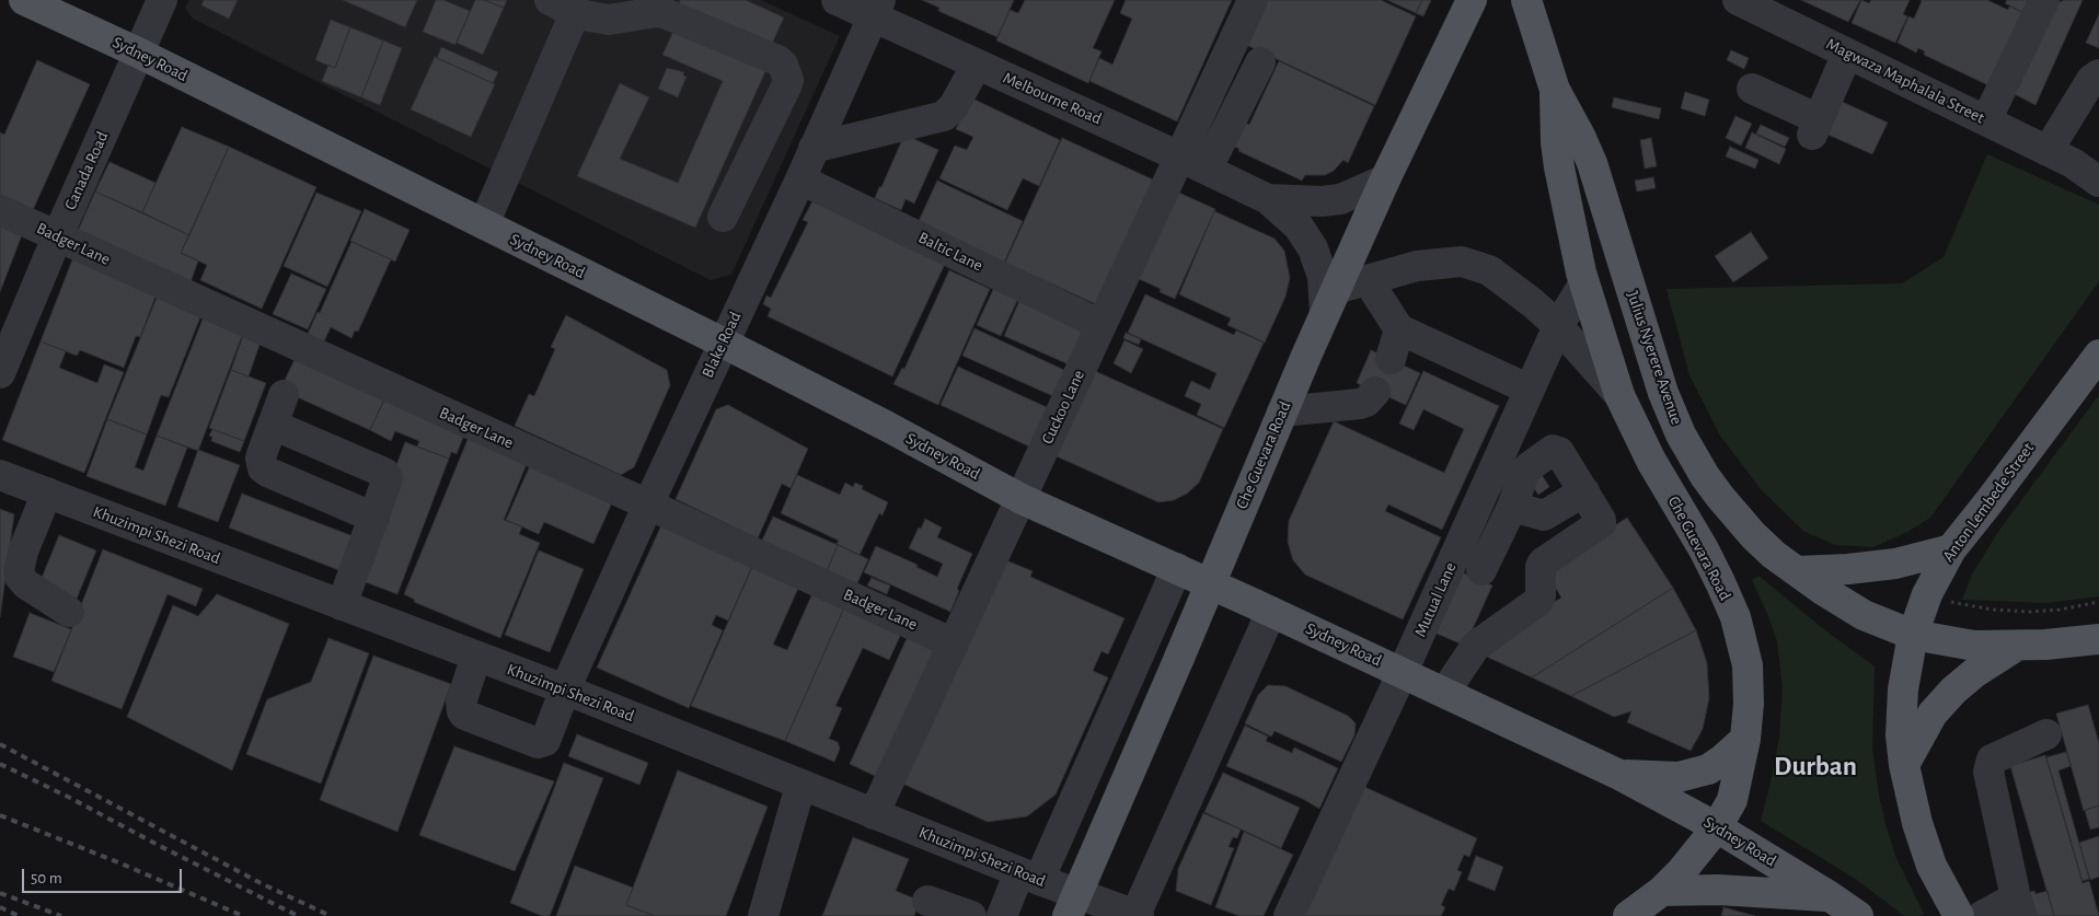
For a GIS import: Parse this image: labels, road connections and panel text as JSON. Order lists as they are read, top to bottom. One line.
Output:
{"streets":{"main road":["Sydney Road","Julius Nyerere Avenue","Che Guevara Road","Anton Lembede Street"],"street":["Magwaza Maphalala Street","Melbourne Road","Canada Road","Badger Lane","Baltic Lane","Blake Road","Cuckoo Lane","Khuzimpi Shezi Road","Mutual Lane"]},"crossings":[["Sydney Road","Canada Road"],["Sydney Road","Blake Road"],["Sydney Road","Cuckoo Lane"],["Sydney Road","Che Guevara Road"],["Sydney Road","Mutual Lane"],["Melbourne Road","Blake Road"],["Melbourne Road","Cuckoo Lane"],["Melbourne Road","Che Guevara Road"],["Canada Road","Badger Lane"],["Badger Lane","Blake Road"],["Badger Lane","Cuckoo Lane"],["Baltic Lane","Blake Road"],["Baltic Lane","Cuckoo Lane"],["Blake Road","Khuzimpi Shezi Road"],["Julius Nyerere Avenue","Che Guevara Road"],["Julius Nyerere Avenue","Anton Lembede Street"],["Cuckoo Lane","Khuzimpi Shezi Road"],["Che Guevara Road","Mutual Lane"]],"districts":["Durban"],"scale_bar":"50 m"}
